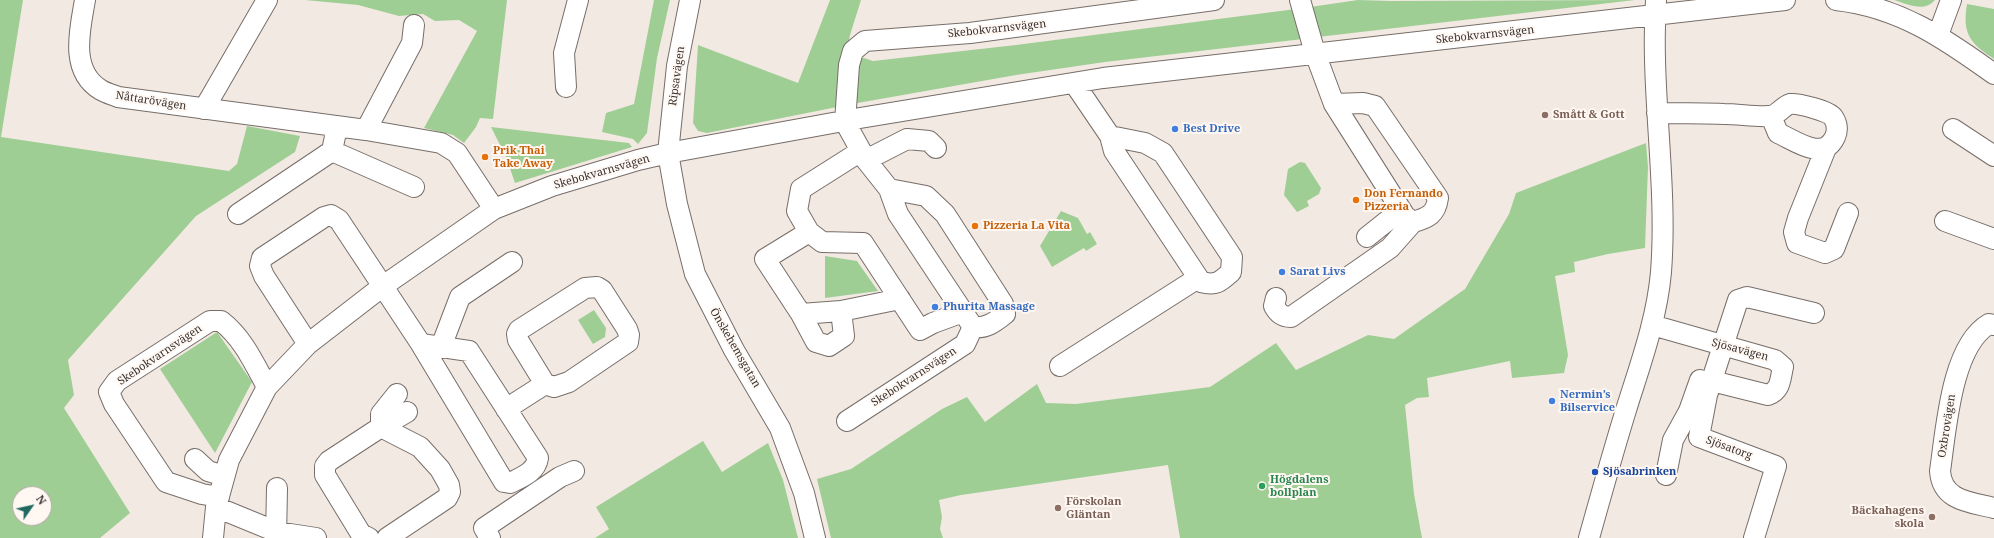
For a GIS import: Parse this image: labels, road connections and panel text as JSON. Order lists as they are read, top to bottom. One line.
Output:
{"streets":{"street":["Skebokvarnsvägen","Ripsavägen","Nåttarövägen","Önskehemsgatan","Sjösavägen","Oxbrovägen","Sjösatorg"]},"crossings":[["Skebokvarnsvägen","Ripsavägen"],["Skebokvarnsvägen","Nåttarövägen"],["Skebokvarnsvägen","Önskehemsgatan"],["Ripsavägen","Önskehemsgatan"],["Sjösavägen","Sjösatorg"]],"places":["Smått & Gott","Best Drive","Prik Thai Take Away","Don Fernando Pizzeria","Pizzeria La Vita","Sarat Livs","Phurita Massage","Nermin’s Bilservice","Sjösabrinken","Högdalens bollplan","Förskolan Gläntan","Bäckahagens skola"],"north":"top right"}
